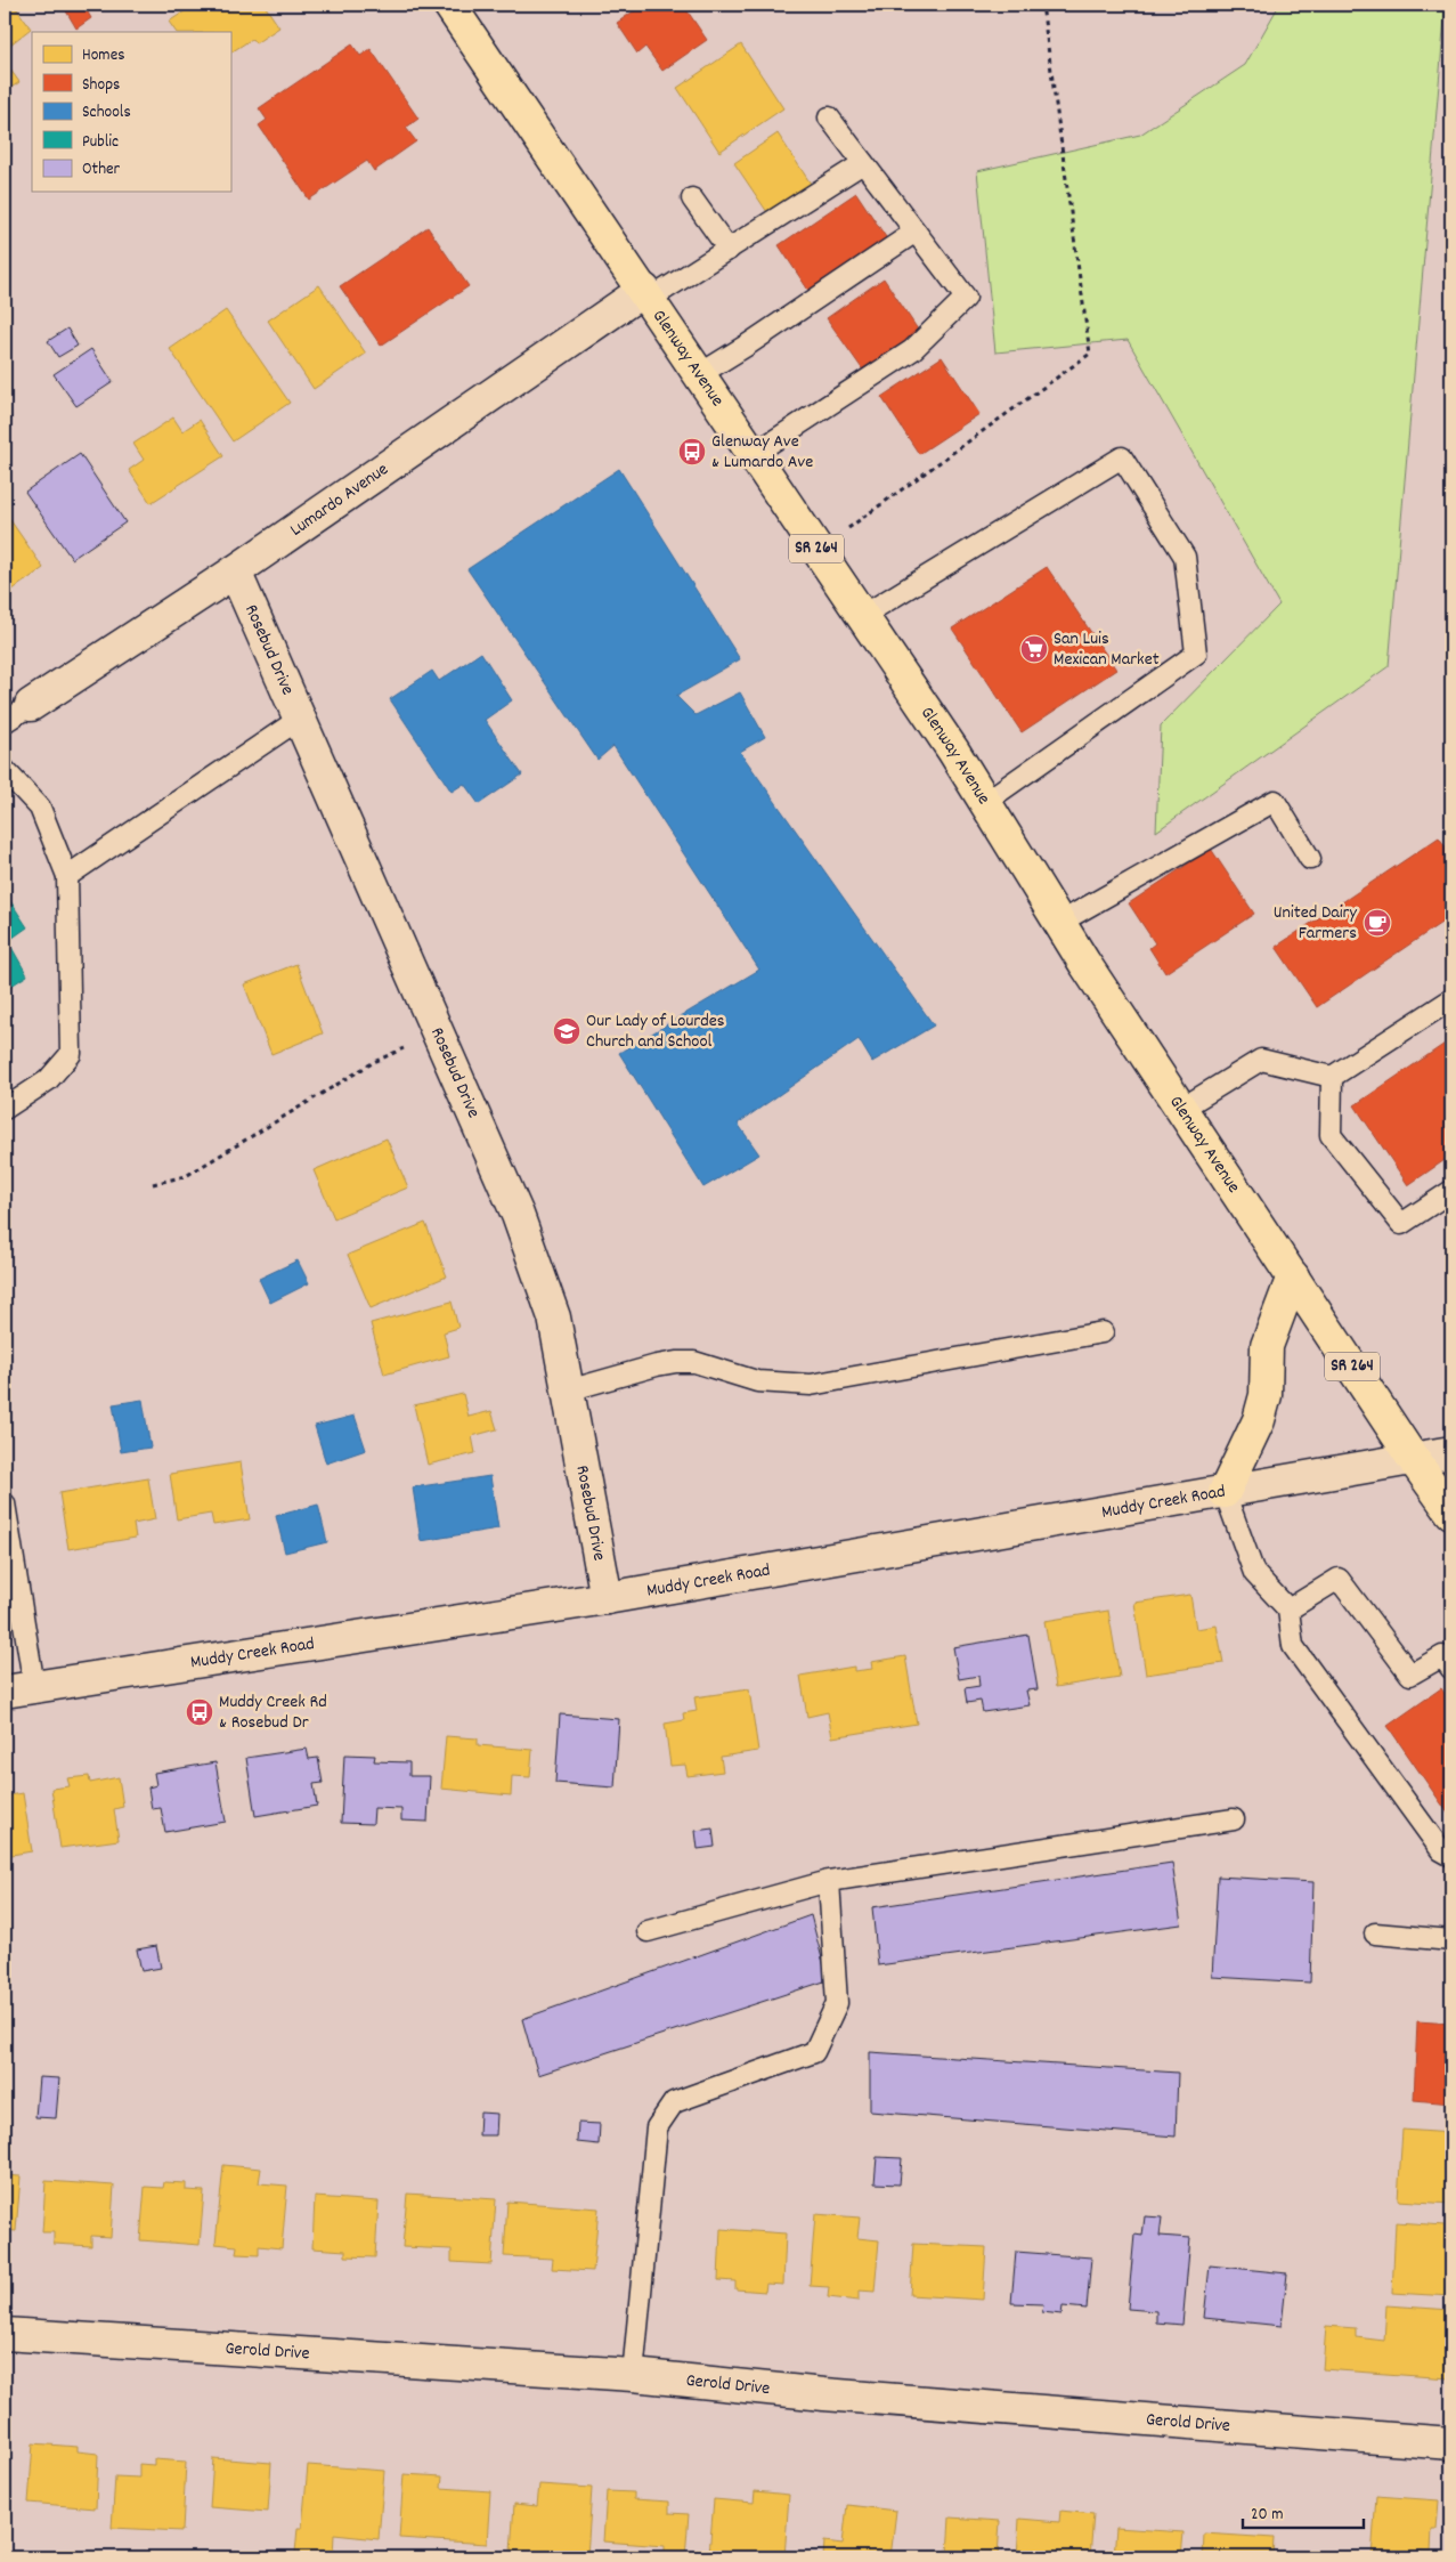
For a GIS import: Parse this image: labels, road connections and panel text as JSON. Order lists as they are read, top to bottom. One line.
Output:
{"streets":{"main road":["Glenway Avenue","SR 264"],"street":["Lumardo Avenue","Rosebud Drive","Muddy Creek Road","Gerold Drive"]},"crossings":[["Glenway Avenue","Lumardo Avenue"],["Glenway Avenue","Muddy Creek Road"],["Lumardo Avenue","Rosebud Drive"],["Rosebud Drive","Muddy Creek Road"]],"places":{"bus stop":["Glenway Ave & Lumardo Ave","Muddy Creek Rd & Rosebud Dr"],"supermarket":["San Luis Mexican Market"],"cafe":["United Dairy Farmers"],"school or university":["Our Lady of Lourdes Church and School"]},"legend":["Homes","Shops","Schools","Public","Other"],"scale_bar":"20 m"}
